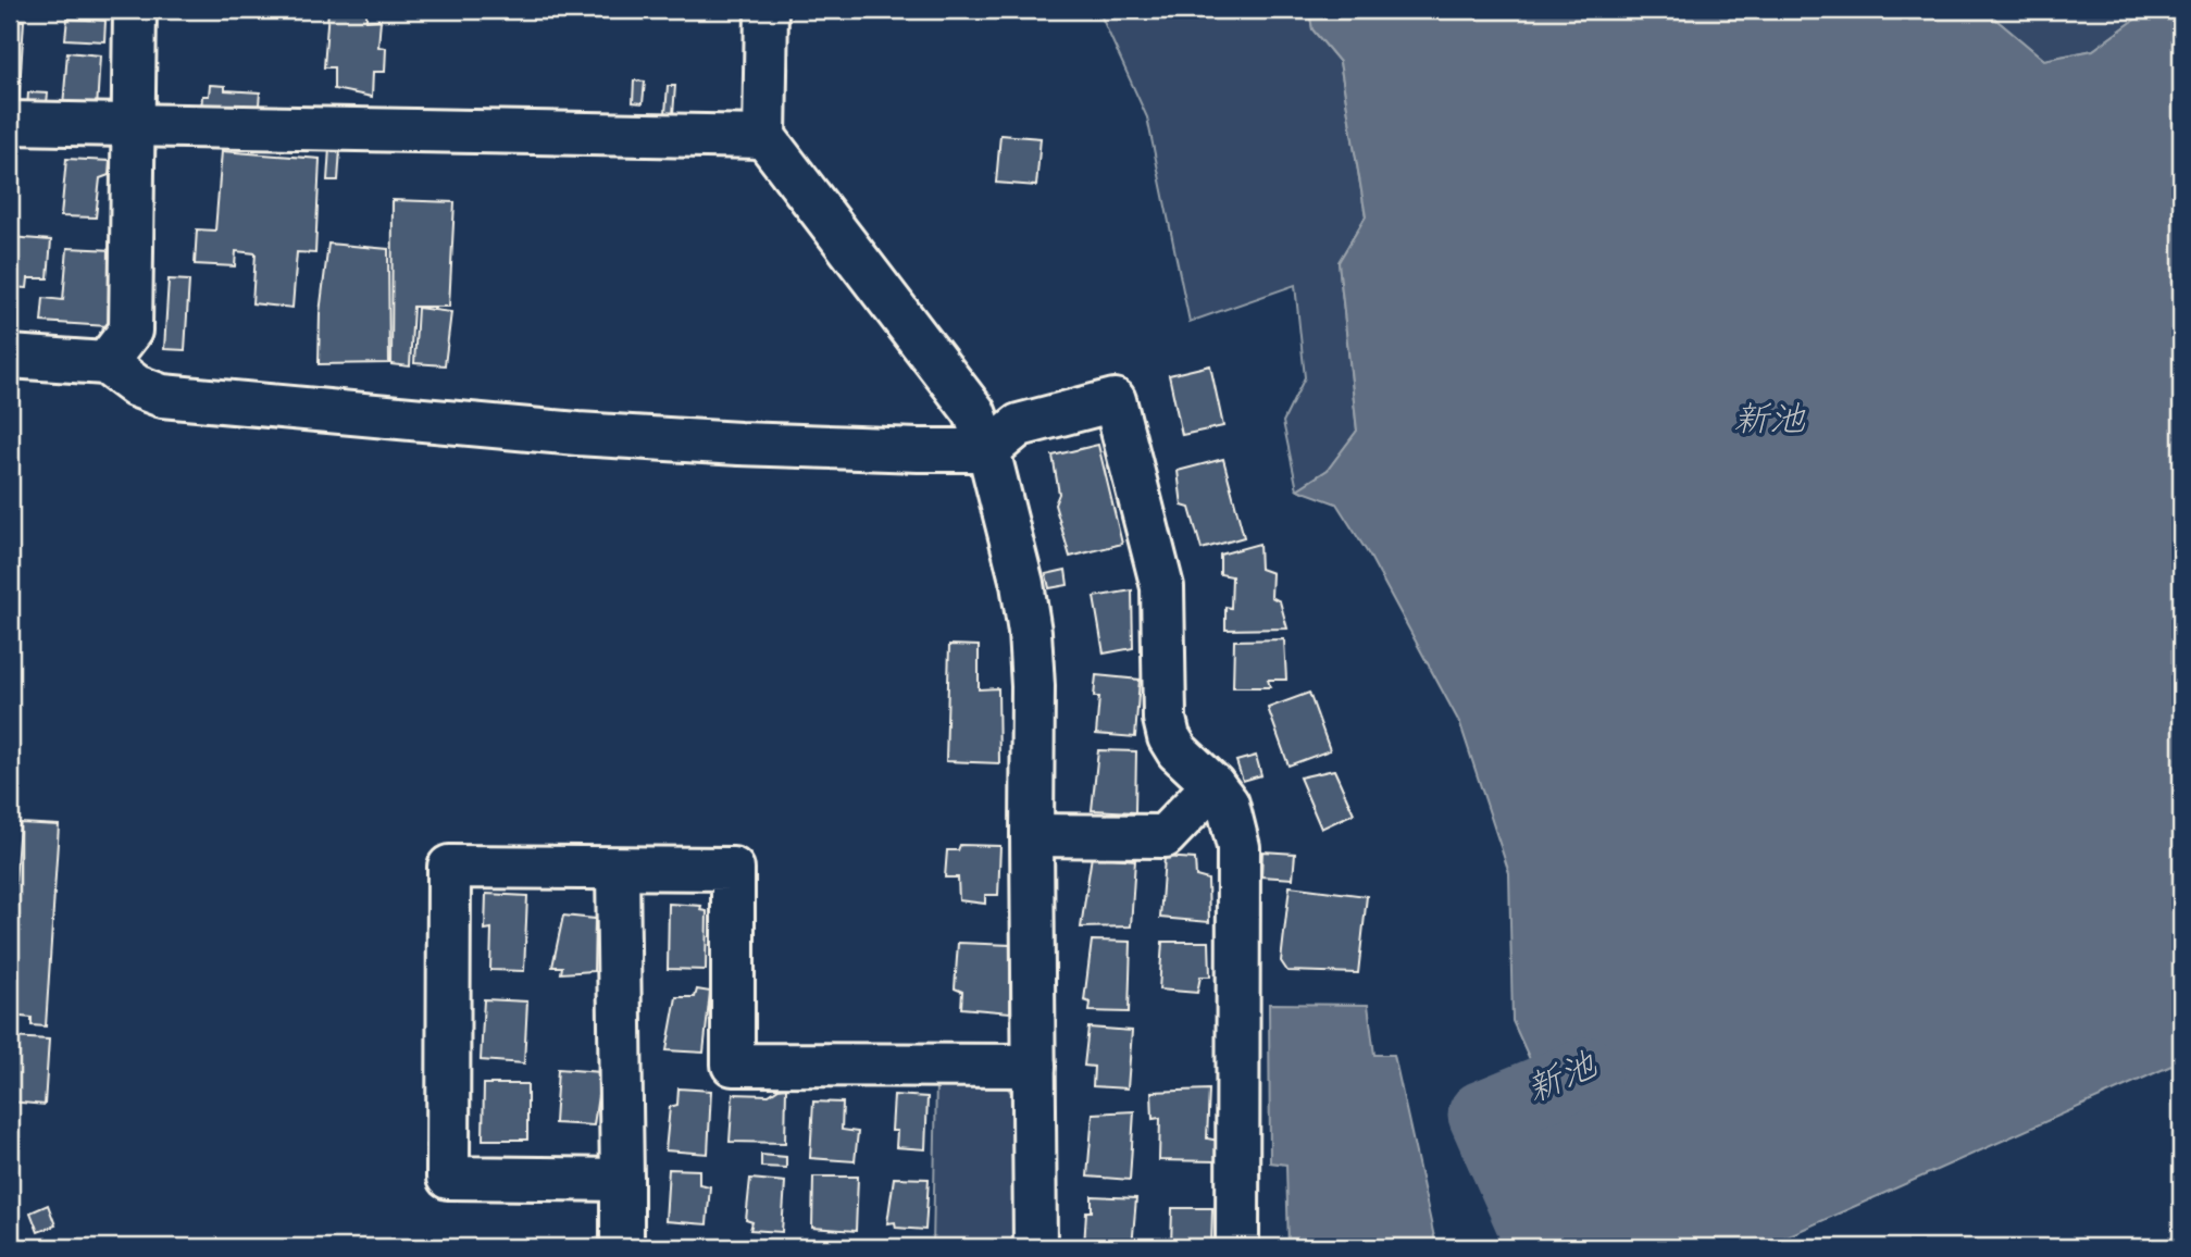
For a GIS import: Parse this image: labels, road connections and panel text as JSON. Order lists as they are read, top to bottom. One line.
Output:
{"water":["新池"]}
